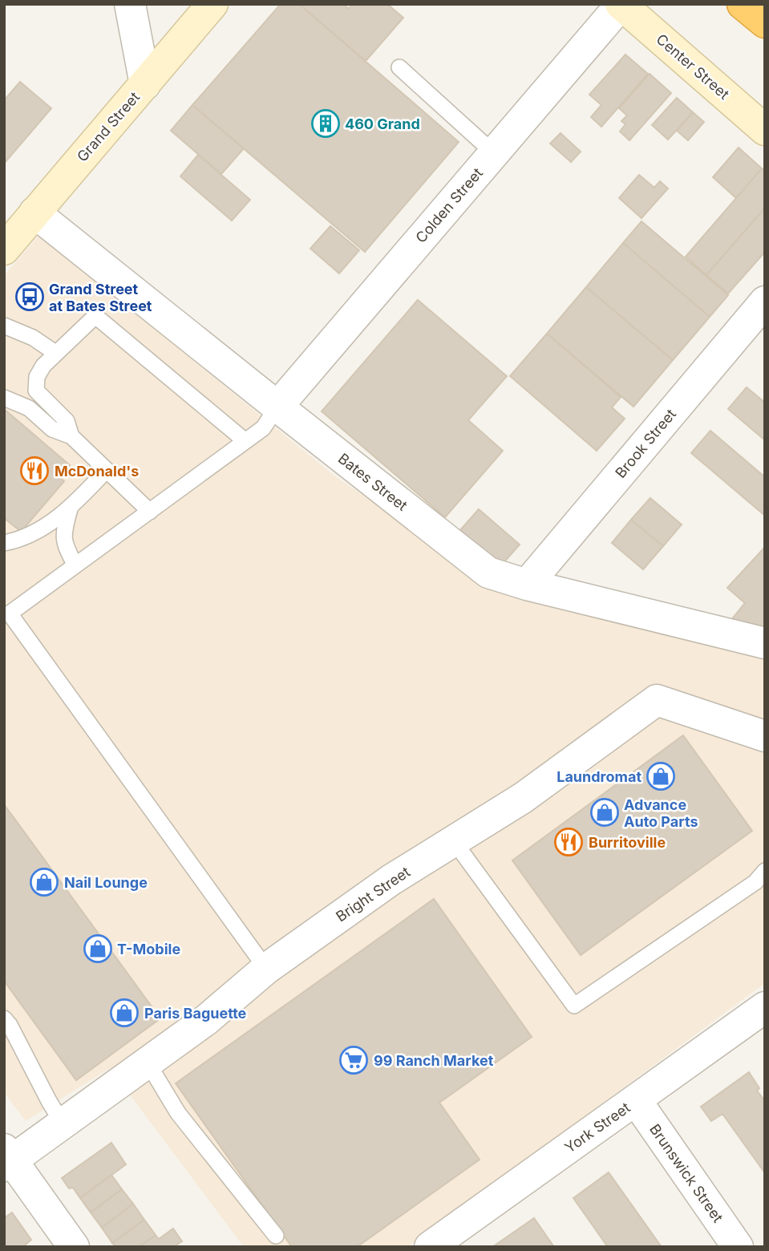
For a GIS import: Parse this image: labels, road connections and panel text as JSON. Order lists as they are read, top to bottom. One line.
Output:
{"streets":{"main road":["Center Street","Grand Street"],"street":["Colden Street","Brook Street","Bates Street","Bright Street","York Street","Brunswick Street"]},"crossings":[["Center Street","Colden Street"],["Grand Street","Bates Street"],["Colden Street","Bates Street"],["Brook Street","Bates Street"],["York Street","Brunswick Street"]],"places":{"building":["460 Grand"],"bus stop":["Grand Street at Bates Street"],"restaurant":["McDonald's","Burritoville"],"shop":["Laundromat","Advance Auto Parts","Nail Lounge","T-Mobile","Paris Baguette"],"supermarket":["99 Ranch Market"]}}
